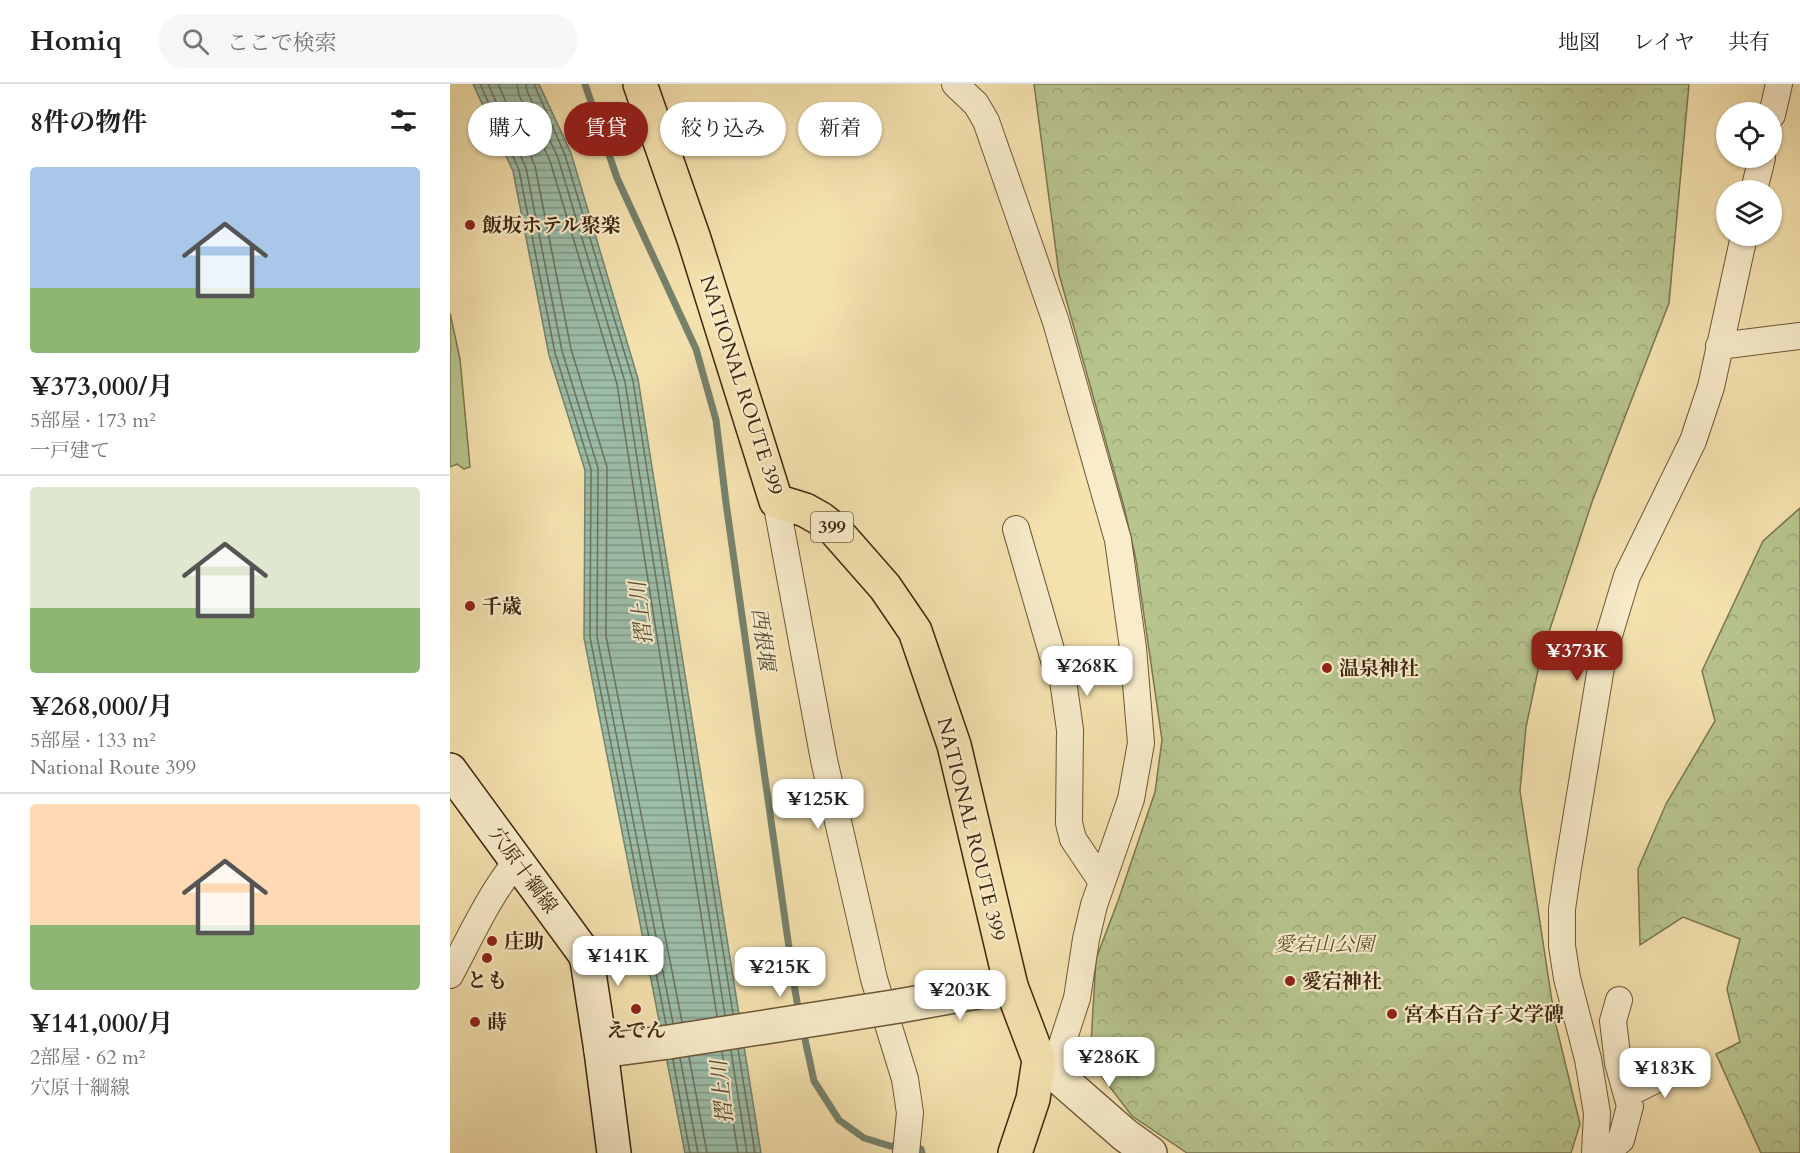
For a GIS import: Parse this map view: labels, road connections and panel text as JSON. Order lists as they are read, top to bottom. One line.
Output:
{"streets":{"highway":["NATIONAL ROUTE 399","399"],"street":["穴原十綱線"]},"water":["摺上川","西根堰"],"parks":["愛宕山公園"],"places":["飯坂ホテル聚楽","千歳","温泉神社","庄助","とも","愛宕神社","えでん","宮本百合子文学碑","蒔"],"page":{"header":"Homiq","search":"ここで検索","nav":["地図","レイヤ","共有"],"heading":"8件の物件","chip":["購入","賃貸","絞り込み","新着"],"list":[{"name":"¥373,000/月","note":"5部屋 · 173 m² · 一戸建て"},{"name":"¥268,000/月","note":"5部屋 · 133 m² · National Route 399"},{"name":"¥141,000/月","note":"2部屋 · 62 m² · 穴原十綱線"}],"price":["¥373K","¥268K","¥125K","¥141K","¥215K","¥203K","¥286K","¥183K"]}}
